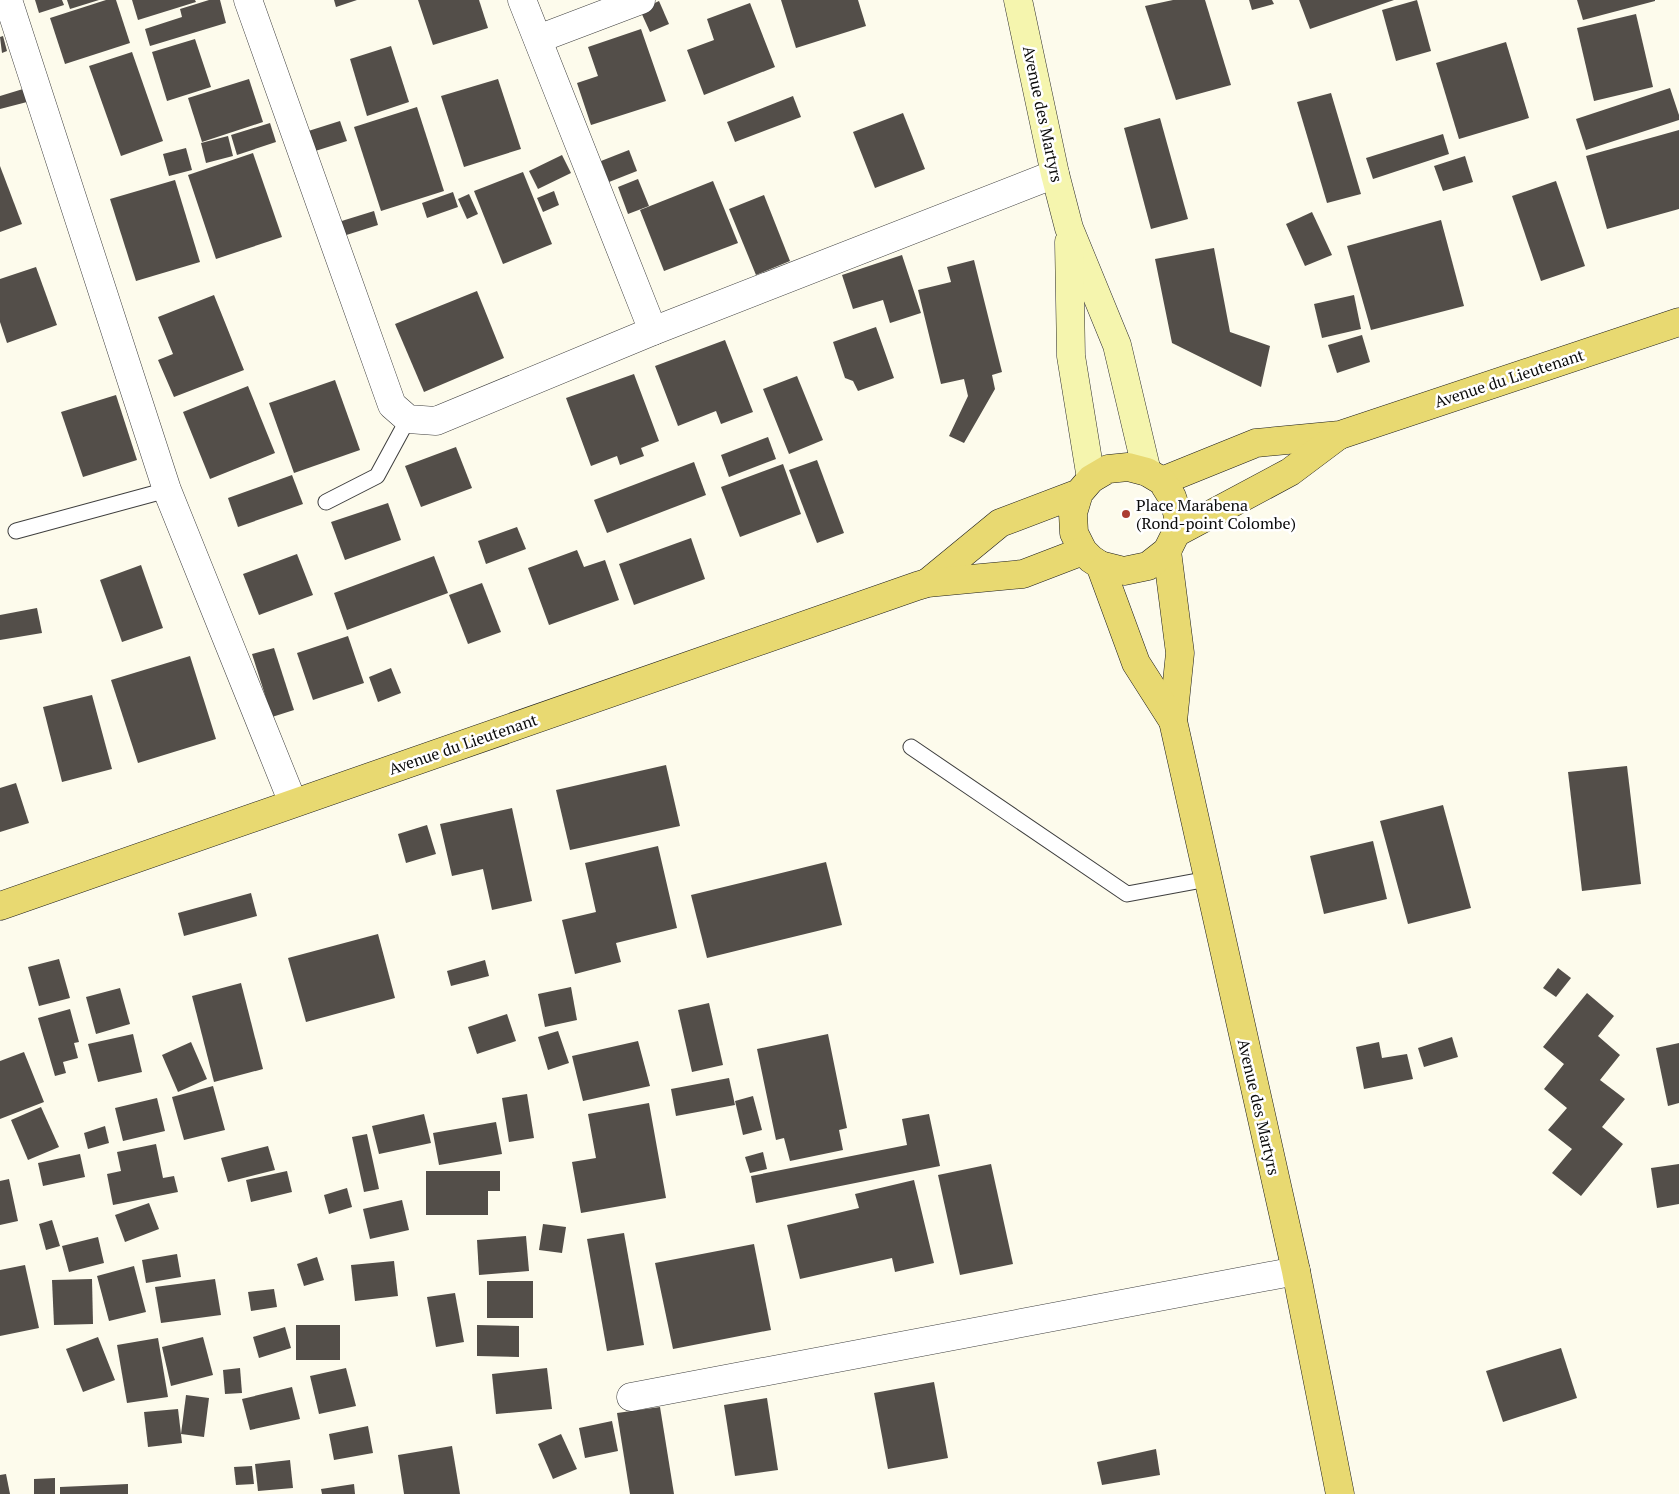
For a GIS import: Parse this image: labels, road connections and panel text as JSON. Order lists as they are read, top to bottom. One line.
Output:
{"streets":{"main road":["Avenue des Martyrs","Avenue du Lieutenant"]},"crossings":[["Avenue des Martyrs","Avenue du Lieutenant"]],"places":["Place Marabena (Rond-point Colombe)"]}
